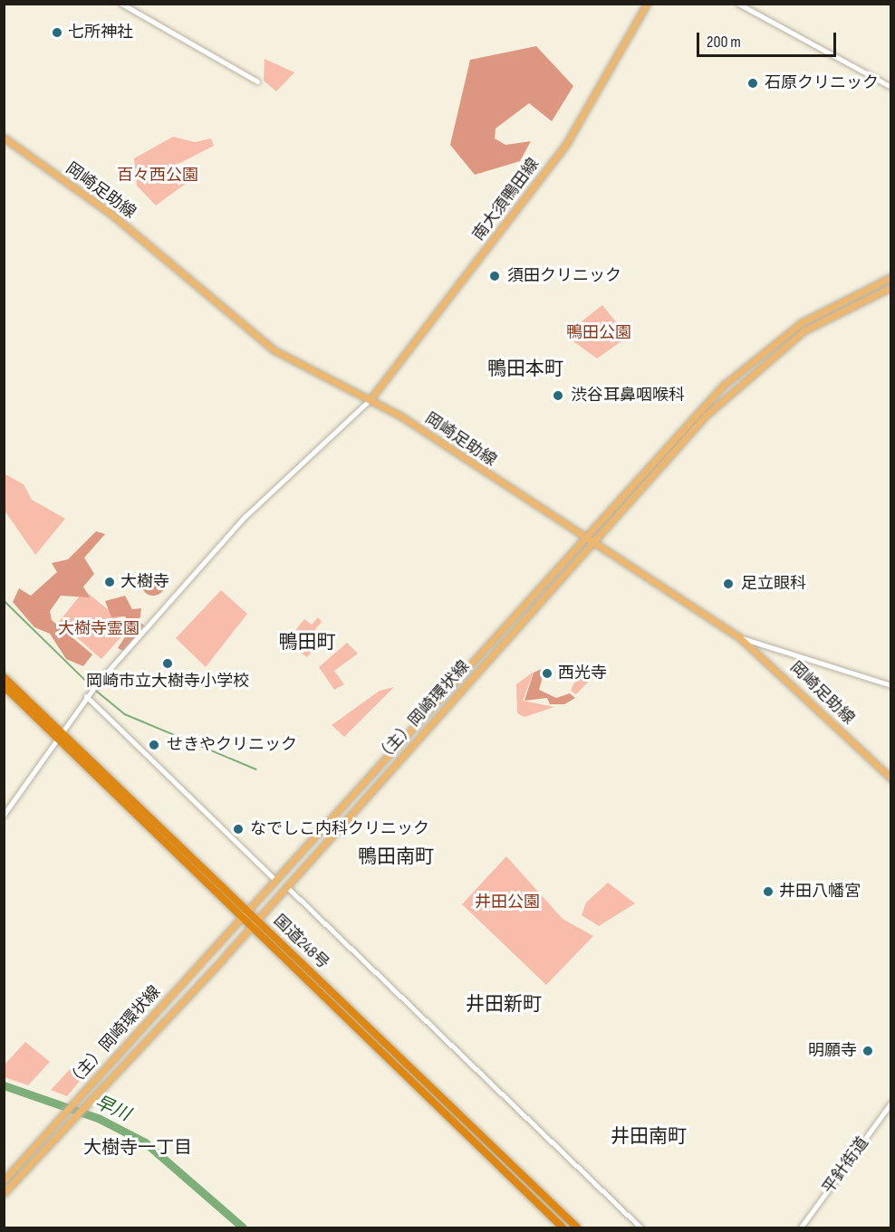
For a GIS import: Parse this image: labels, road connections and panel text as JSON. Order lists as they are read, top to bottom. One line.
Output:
{"streets":{"highway":["国道248号"],"main road":["岡崎足助線","南大須鴨田線","（主）岡崎環状線"],"street":["平針街道"]},"crossings":[["岡崎足助線","南大須鴨田線"],["岡崎足助線","（主）岡崎環状線"],["（主）岡崎環状線","国道248号"]],"districts":["鴨田本町","鴨田町","鴨田南町","井田新町","井田南町","大樹寺一丁目"],"water":["早川"],"parks":["百々西公園","鴨田公園","大樹寺霊園","井田公園"],"places":["七所神社","石原クリニック","須田クリニック","渋谷耳鼻咽喉科","大樹寺","足立眼科","岡崎市立大樹寺小学校","西光寺","せきやクリニック","なでしこ内科クリニック","井田八幡宮","明願寺"],"scale_bar":"200 m"}
